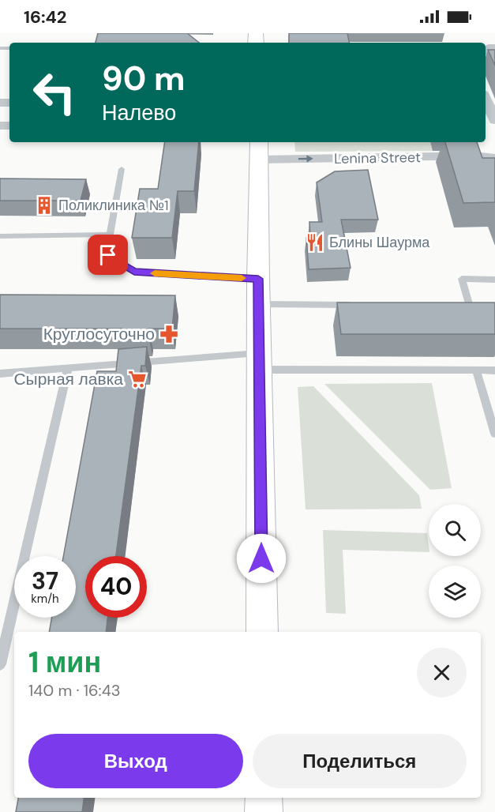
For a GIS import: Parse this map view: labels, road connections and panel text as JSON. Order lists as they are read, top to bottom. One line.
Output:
{"streets":{"street":["Lenina Street"]},"one_way":["Lenina Street"],"places":{"building":["Поликлиника №1"],"restaurant":["Блины Шаурма"],"pharmacy":["Круглосуточно"],"supermarket":["Сырная лавка"]},"page":{"status":"16:42","turn":["90 m","Налево"],"speed":"37 km/h","limit":"40","heading":["1 мин","140 m · 16:43"],"buttons":["Выход","Поделиться"]}}
